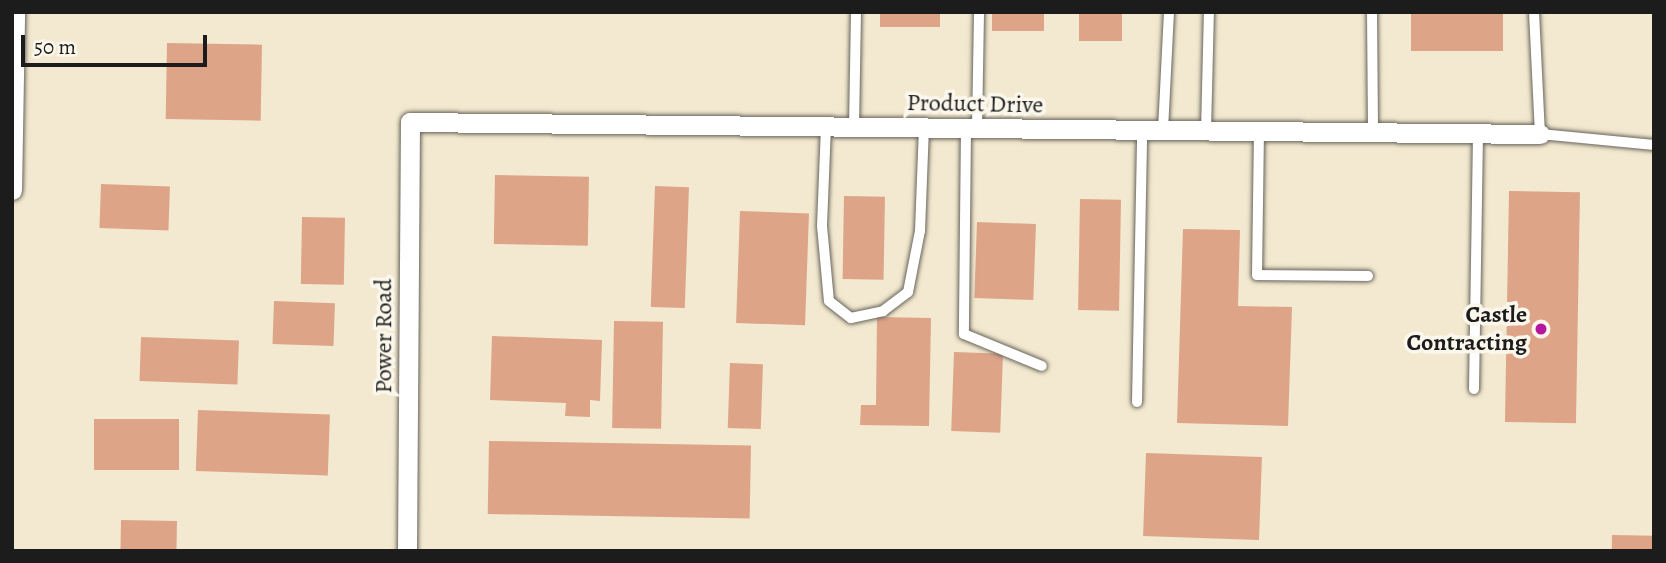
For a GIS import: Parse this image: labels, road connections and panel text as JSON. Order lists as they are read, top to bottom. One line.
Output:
{"streets":{"street":["Product Drive","Power Road"]},"crossings":[["Product Drive","Power Road"]],"places":["Castle Contracting"],"scale_bar":"50 m"}
